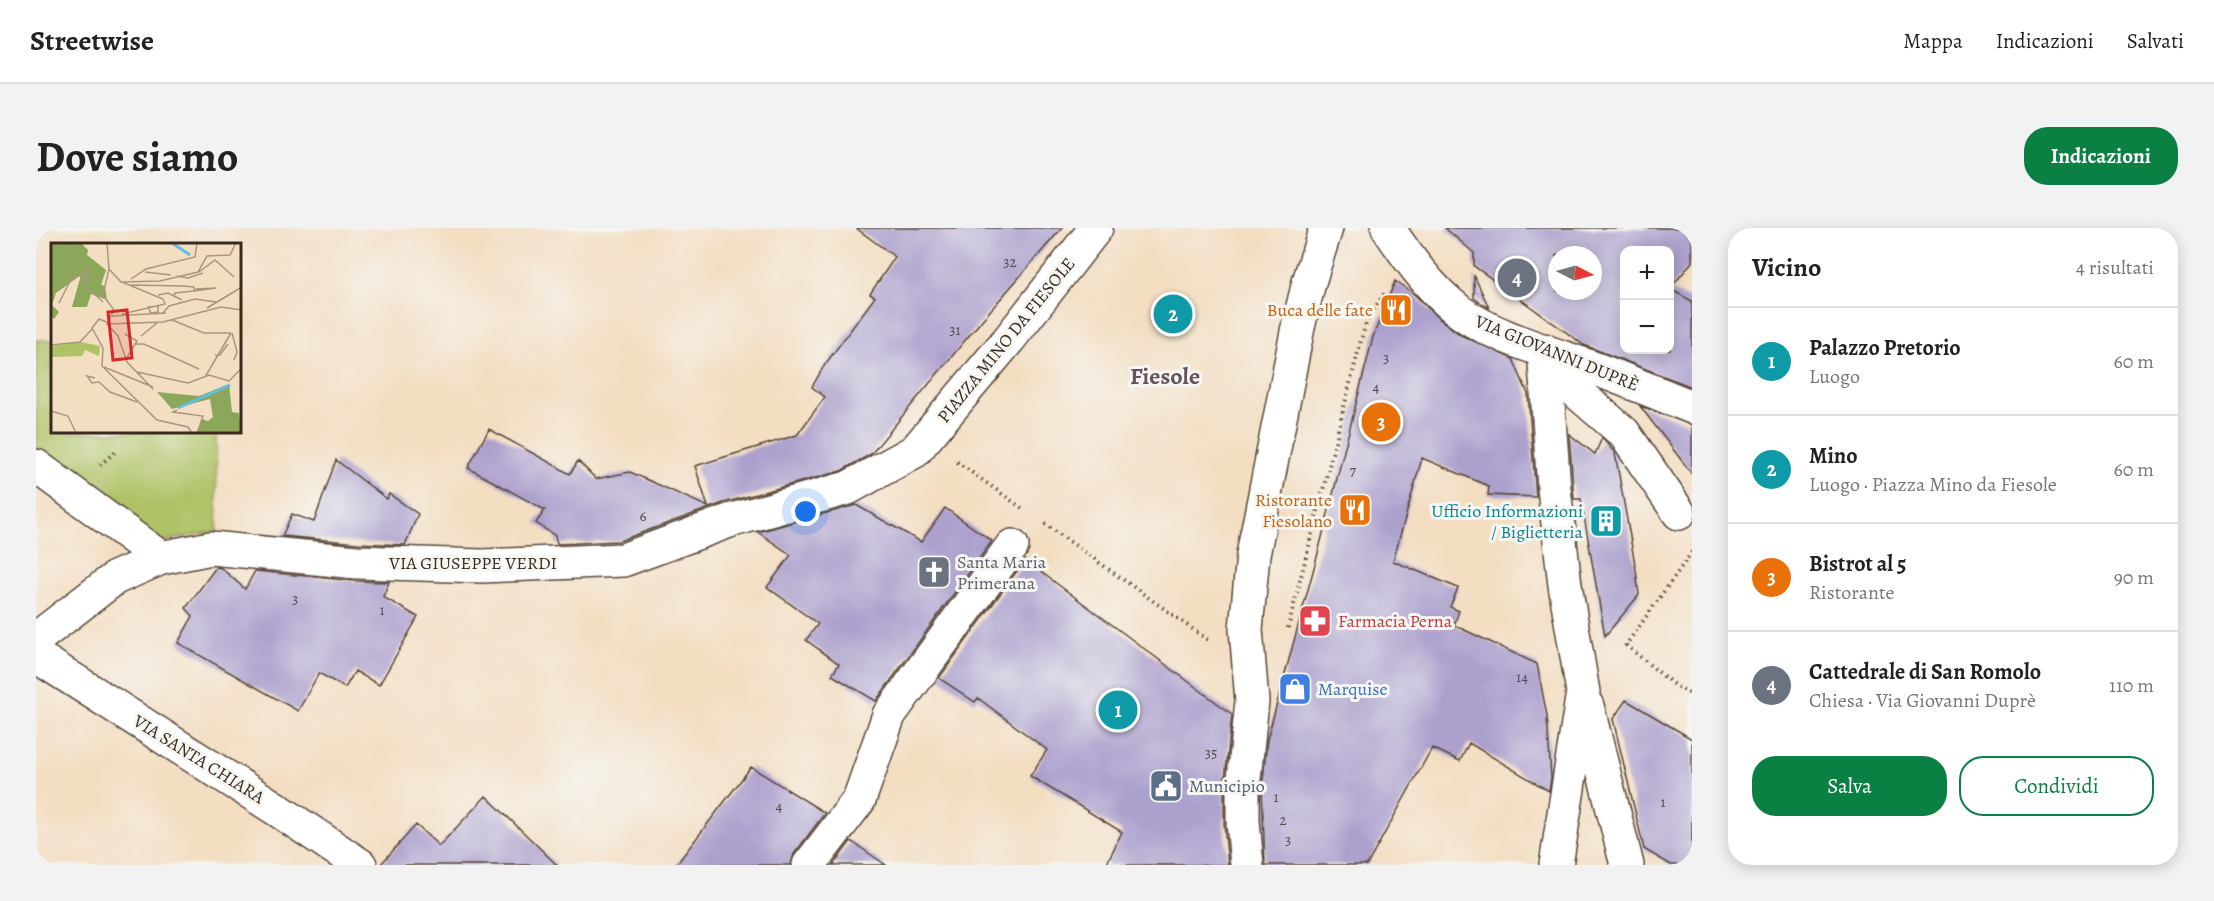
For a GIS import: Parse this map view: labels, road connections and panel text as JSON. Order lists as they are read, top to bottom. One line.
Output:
{"streets":{"street":["PIAZZA MINO DA FIESOLE","VIA GIOVANNI DUPRÈ","VIA GIUSEPPE VERDI","VIA SANTA CHIARA"]},"crossings":[["PIAZZA MINO DA FIESOLE","VIA GIUSEPPE VERDI"]],"districts":["Fiesole"],"places":{"restaurant":["Buca delle fate","Ristorante Fiesolano"],"building":["Ufficio Informazioni / Biglietteria"],"church":["Santa Maria Primerana"],"pharmacy":["Farmacia Perna"],"shop":["Marquise"],"public building":["Municipio"]},"house_numbers":["32","31","3","4","7","6","3","1","14","35","1","1","4","2","3"],"north":"right","page":{"header":"Streetwise","nav":["Mappa","Indicazioni","Salvati"],"buttons":["Indicazioni",["Salva","Condividi"]],"title":"Dove siamo","heading":["Vicino","4 risultati"],"map_buttons":["+","−"],"pins":["4","2","3","1"],"list":[{"mark":"1","name":"Palazzo Pretorio","note":"Luogo","value":"60 m"},{"mark":"2","name":"Mino","note":"Luogo · Piazza Mino da Fiesole","value":"60 m"},{"mark":"3","name":"Bistrot al 5","note":"Ristorante","value":"90 m"},{"mark":"4","name":"Cattedrale di San Romolo","note":"Chiesa · Via Giovanni Duprè","value":"110 m"}]}}
